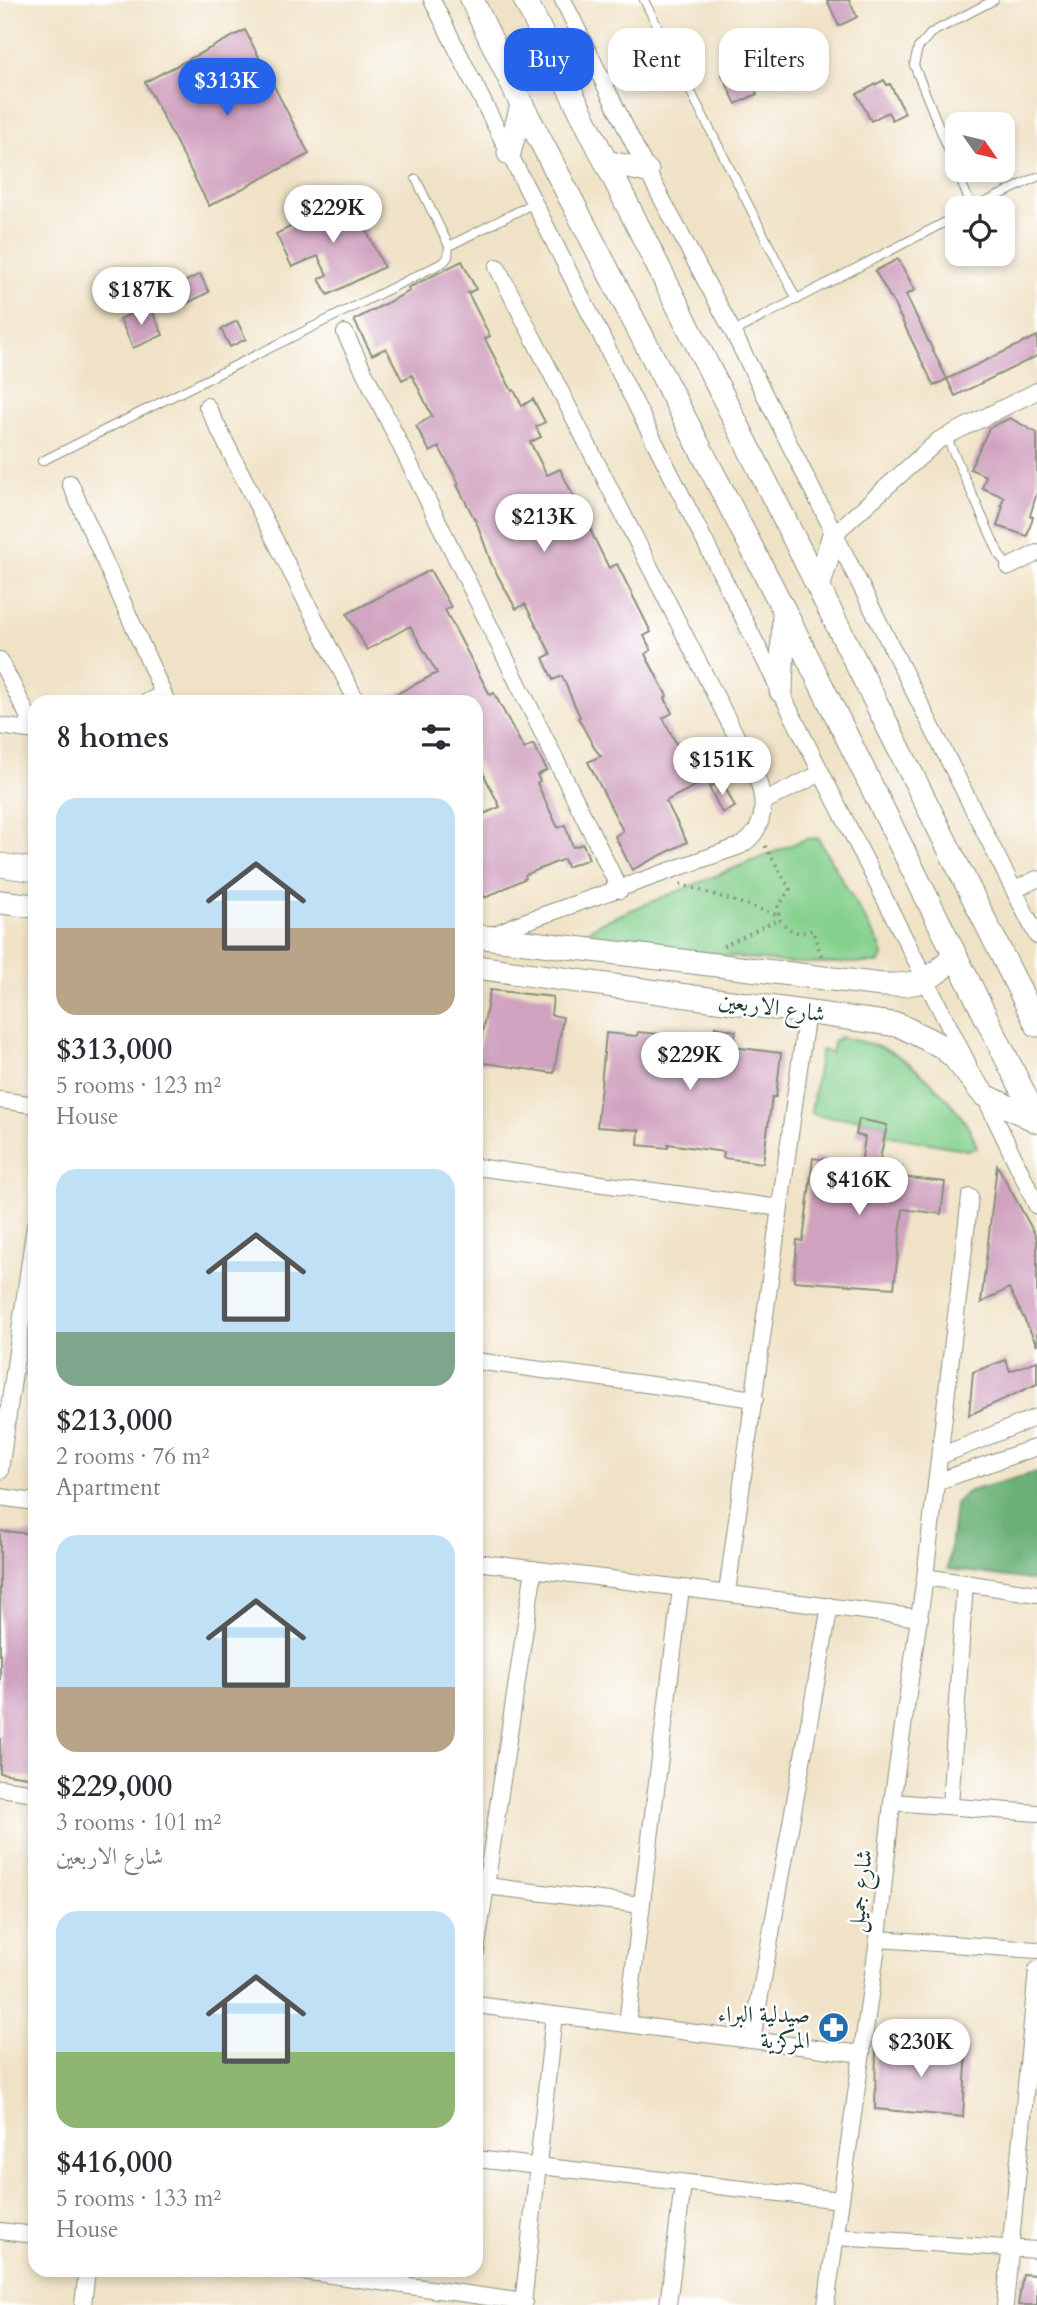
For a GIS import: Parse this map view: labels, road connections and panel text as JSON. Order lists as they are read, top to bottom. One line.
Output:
{"streets":{"main road":["شارع الاربعين"],"street":["شارع جميل"]},"places":{"pharmacy":["صيدلية البراء المركزية"]},"north":"bottom right","page":{"chip":["Buy","Rent","Filters"],"price":["$313K","$229K","$187K","$213K","$151K","$229K","$416K","$230K"],"heading":"8 homes","list":[{"name":"$313,000","note":"5 rooms · 123 m² · House"},{"name":"$213,000","note":"2 rooms · 76 m² · Apartment"},{"name":"$229,000","note":"3 rooms · 101 m² · شارع الاربعين"},{"name":"$416,000","note":"5 rooms · 133 m² · House"}]}}
